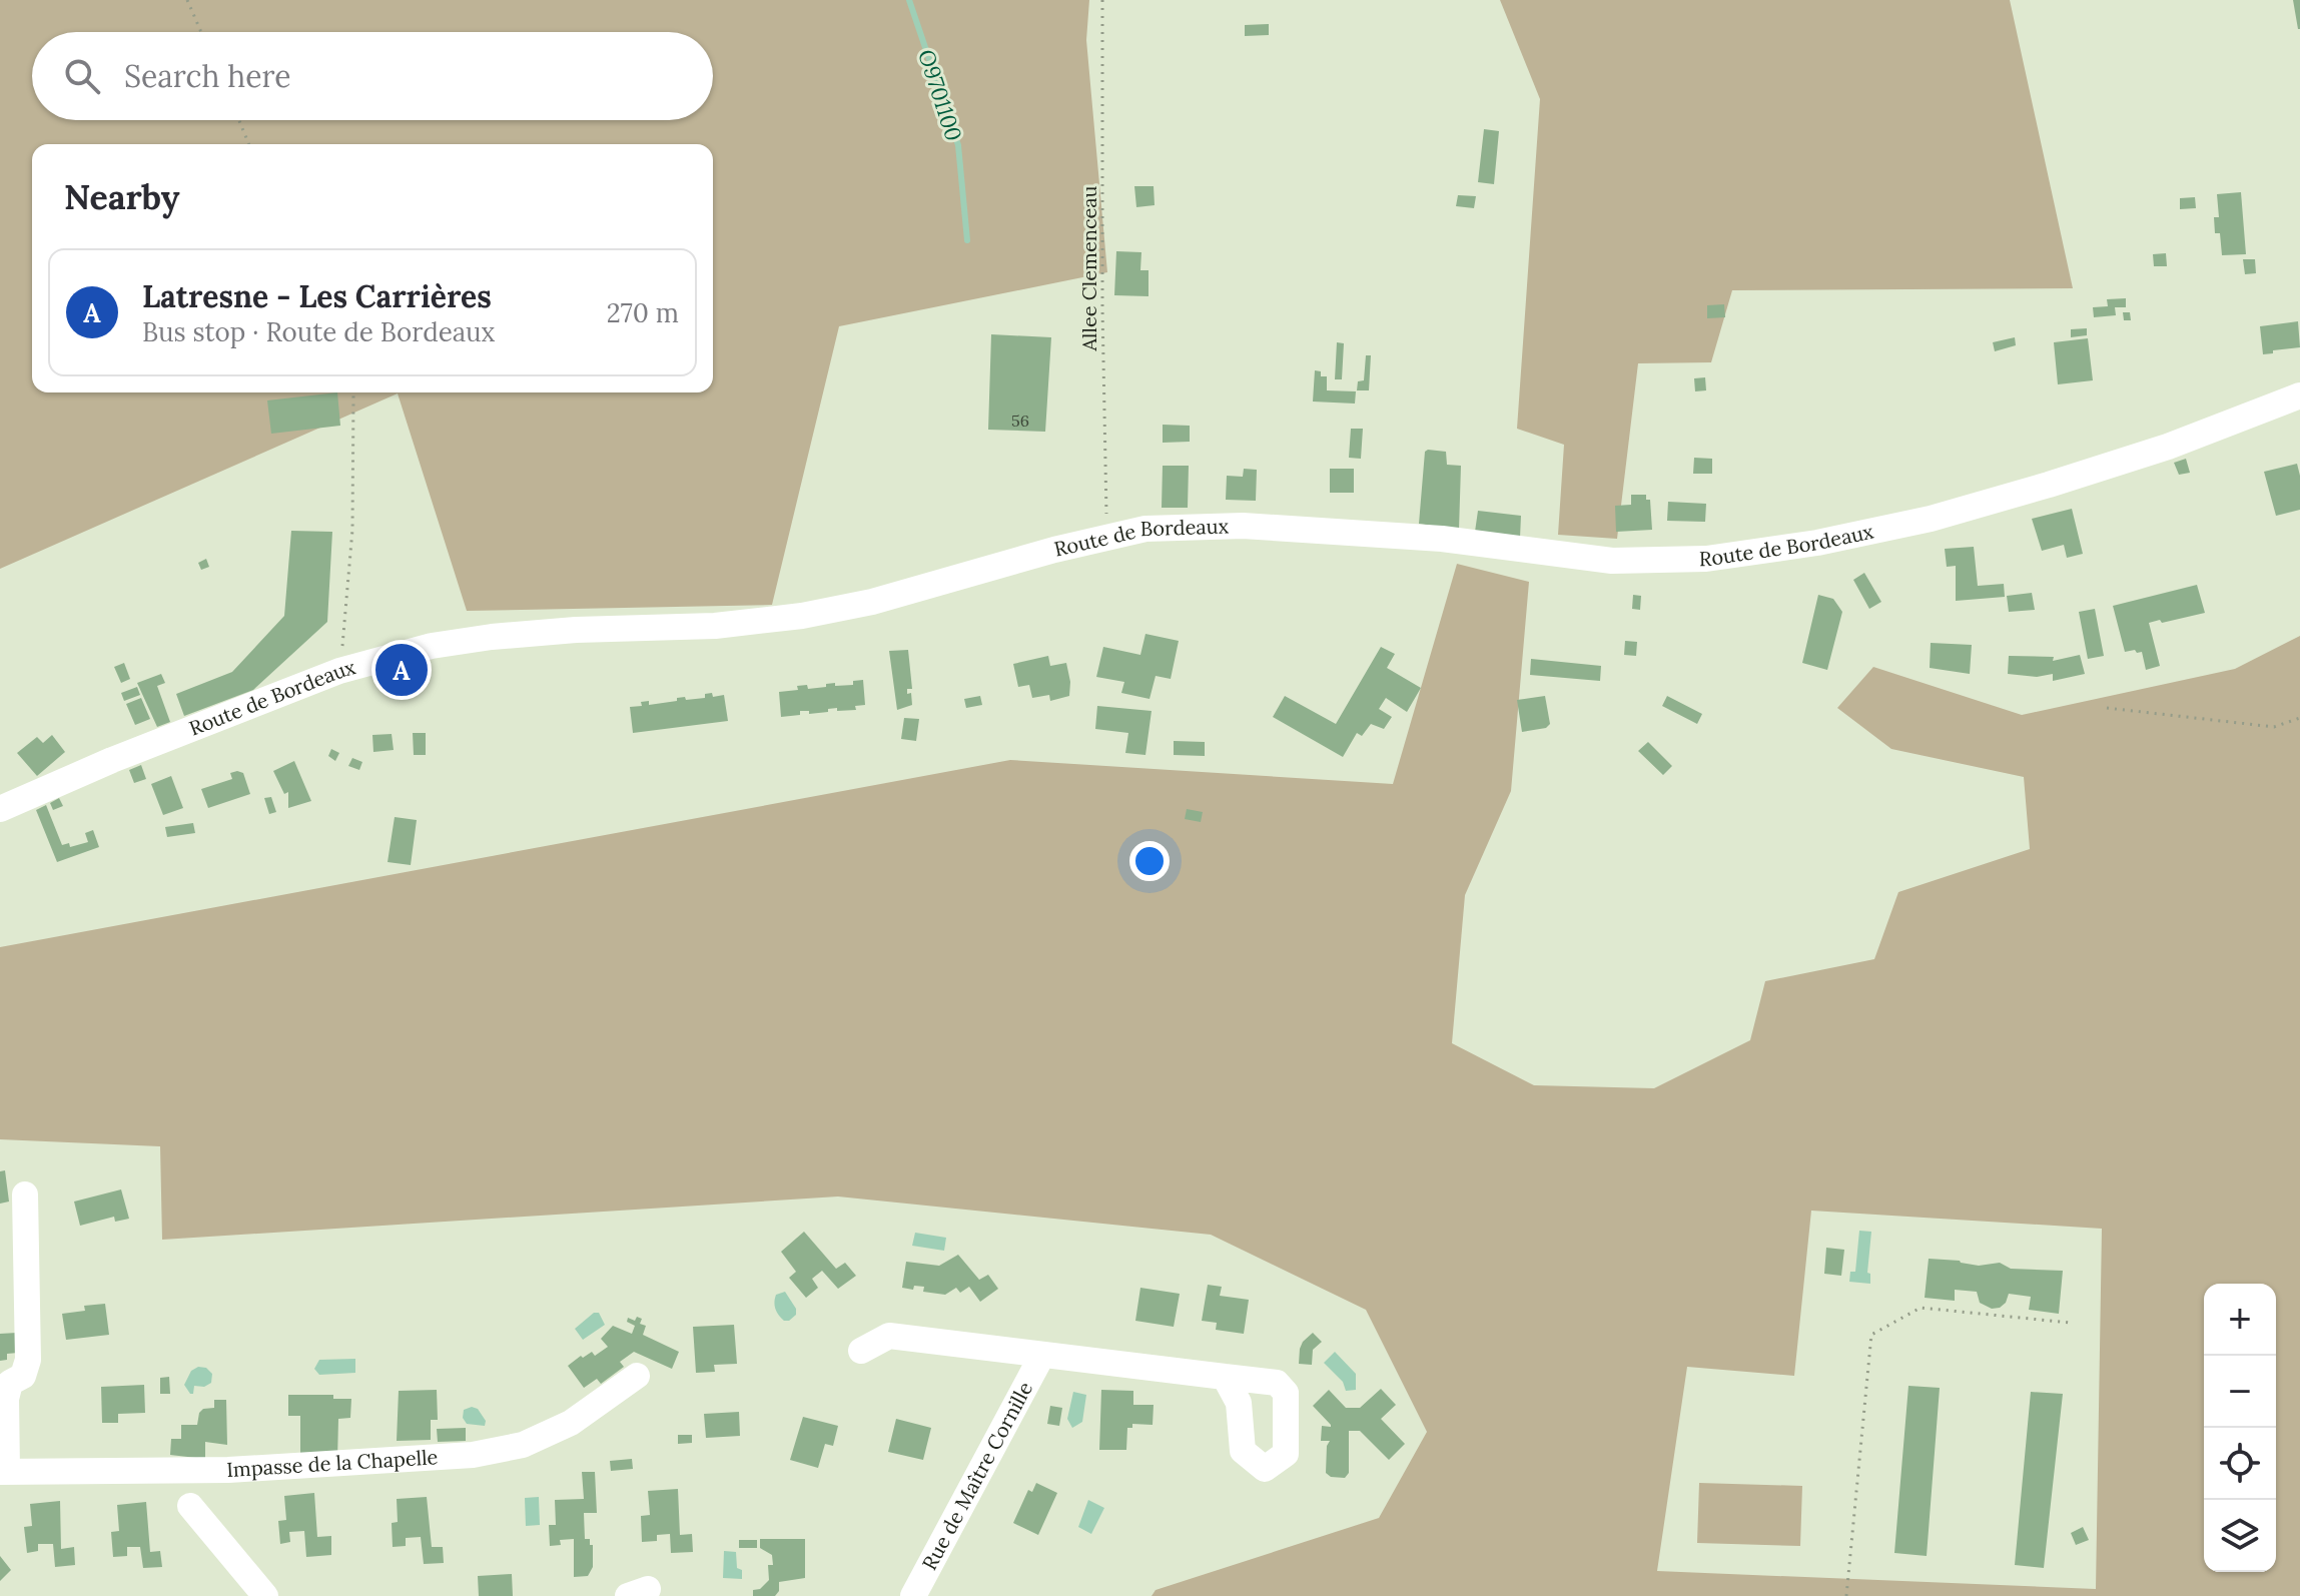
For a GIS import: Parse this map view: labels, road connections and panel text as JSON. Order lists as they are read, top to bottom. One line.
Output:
{"streets":{"street":["Route de Bordeaux","Impasse de la Chapelle","Rue de Maître Cornille"],"path":["Allee Clemenceau"]},"crossings":[["Allee Clemenceau","Route de Bordeaux"]],"water":["O9701100"],"house_numbers":["56"],"page":{"search":"Search here","heading":"Nearby","list":[{"mark":"A","name":"Latresne - Les Carrières","note":"Bus stop · Route de Bordeaux","value":"270 m"}],"pins":"A","map_buttons":["+","−"]}}
